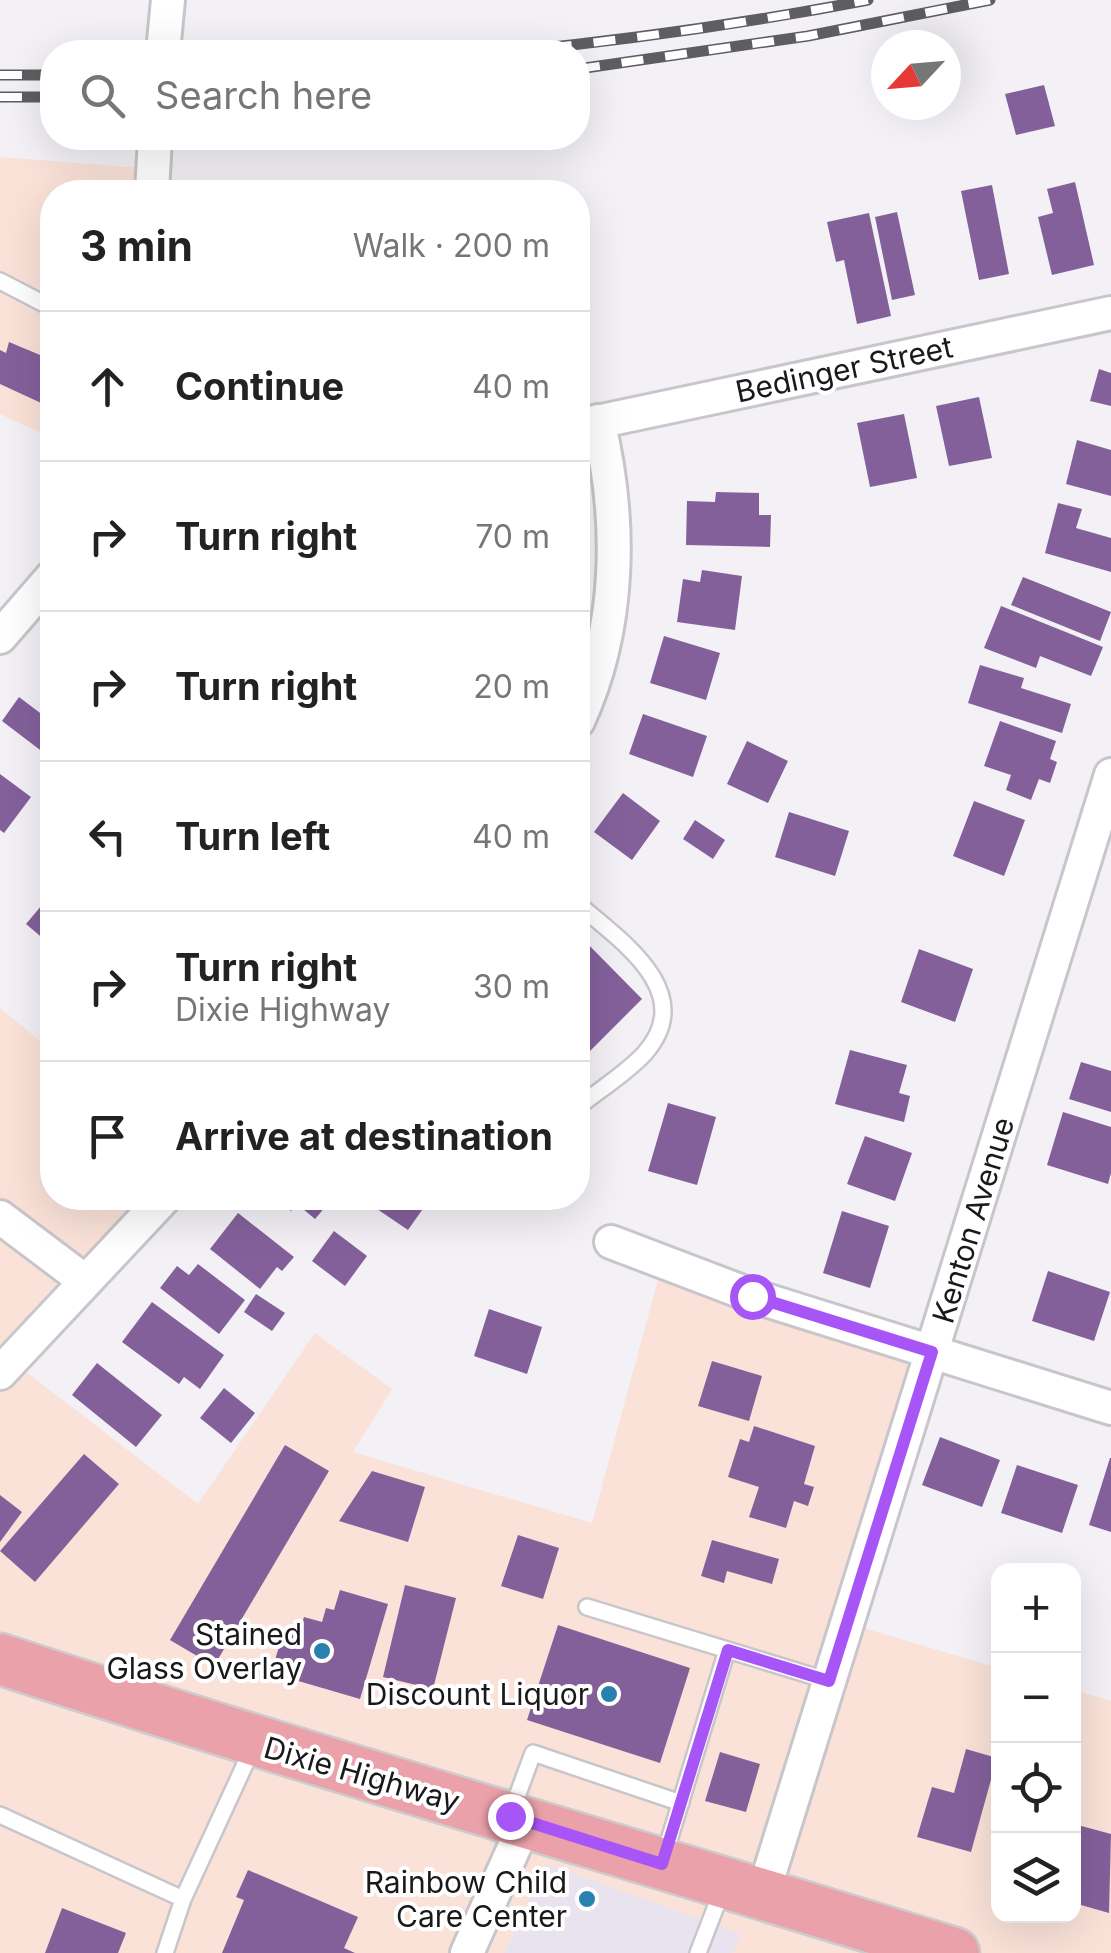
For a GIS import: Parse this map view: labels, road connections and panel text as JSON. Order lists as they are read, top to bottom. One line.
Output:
{"streets":{"main road":["Dixie Highway"],"street":["Bedinger Street","Kenton Avenue"]},"crossings":[["Kenton Avenue","Dixie Highway"]],"places":["Stained Glass Overlay","Discount Liquor","Rainbow Child Care Center"],"north":"bottom left","page":{"search":"Search here","heading":["3 min","Walk · 200 m"],"list":[["Continue","40 m"],["Turn right","70 m"],["Turn right","20 m"],["Turn left","40 m"],["Turn right","Dixie Highway","30 m"],"Arrive at destination"],"map_buttons":["+","−"]}}
